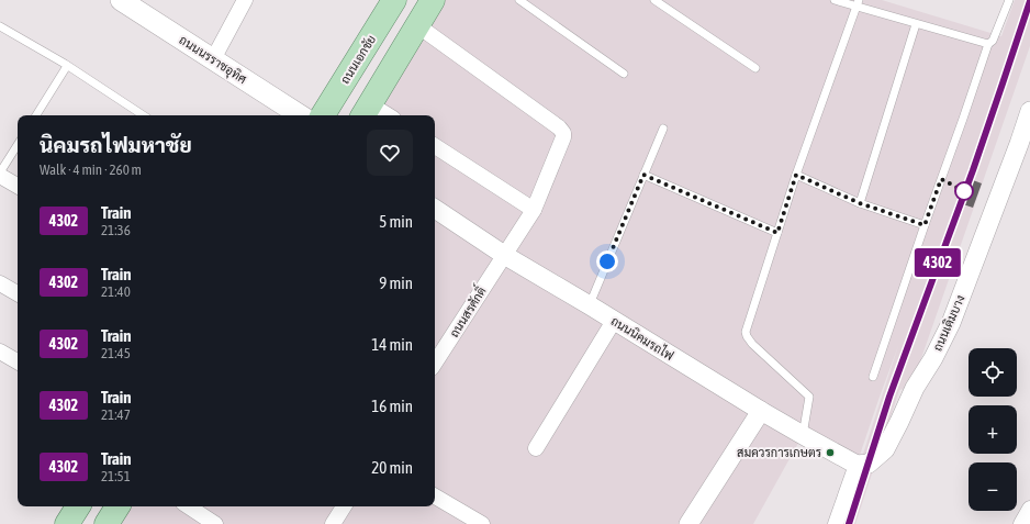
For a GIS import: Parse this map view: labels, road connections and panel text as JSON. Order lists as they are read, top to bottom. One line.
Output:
{"streets":{"main road":["ถนนนรราชอุทิศ","ถนนเอกชัย"],"street":["ถนนสรศักดิ์","ถนนเดิมบาง","ถนนนิคมรถไฟ"]},"crossings":[["ถนนสรศักดิ์","ถนนนิคมรถไฟ"],["ถนนเดิมบาง","ถนนนิคมรถไฟ"]],"places":["สมควรการเกษตร"],"page":{"on_map":"4302","heading":["นิคมรถไฟมหาชัย","Walk · 4 min · 260 m"],"list":[{"mark":"4302","name":"Train","note":"21:36","value":"5 min"},{"mark":"4302","name":"Train","note":"21:40","value":"9 min"},{"mark":"4302","name":"Train","note":"21:45","value":"14 min"},{"mark":"4302","name":"Train","note":"21:47","value":"16 min"},{"mark":"4302","name":"Train","note":"21:51","value":"20 min"}],"map_buttons":["+","−"]}}
